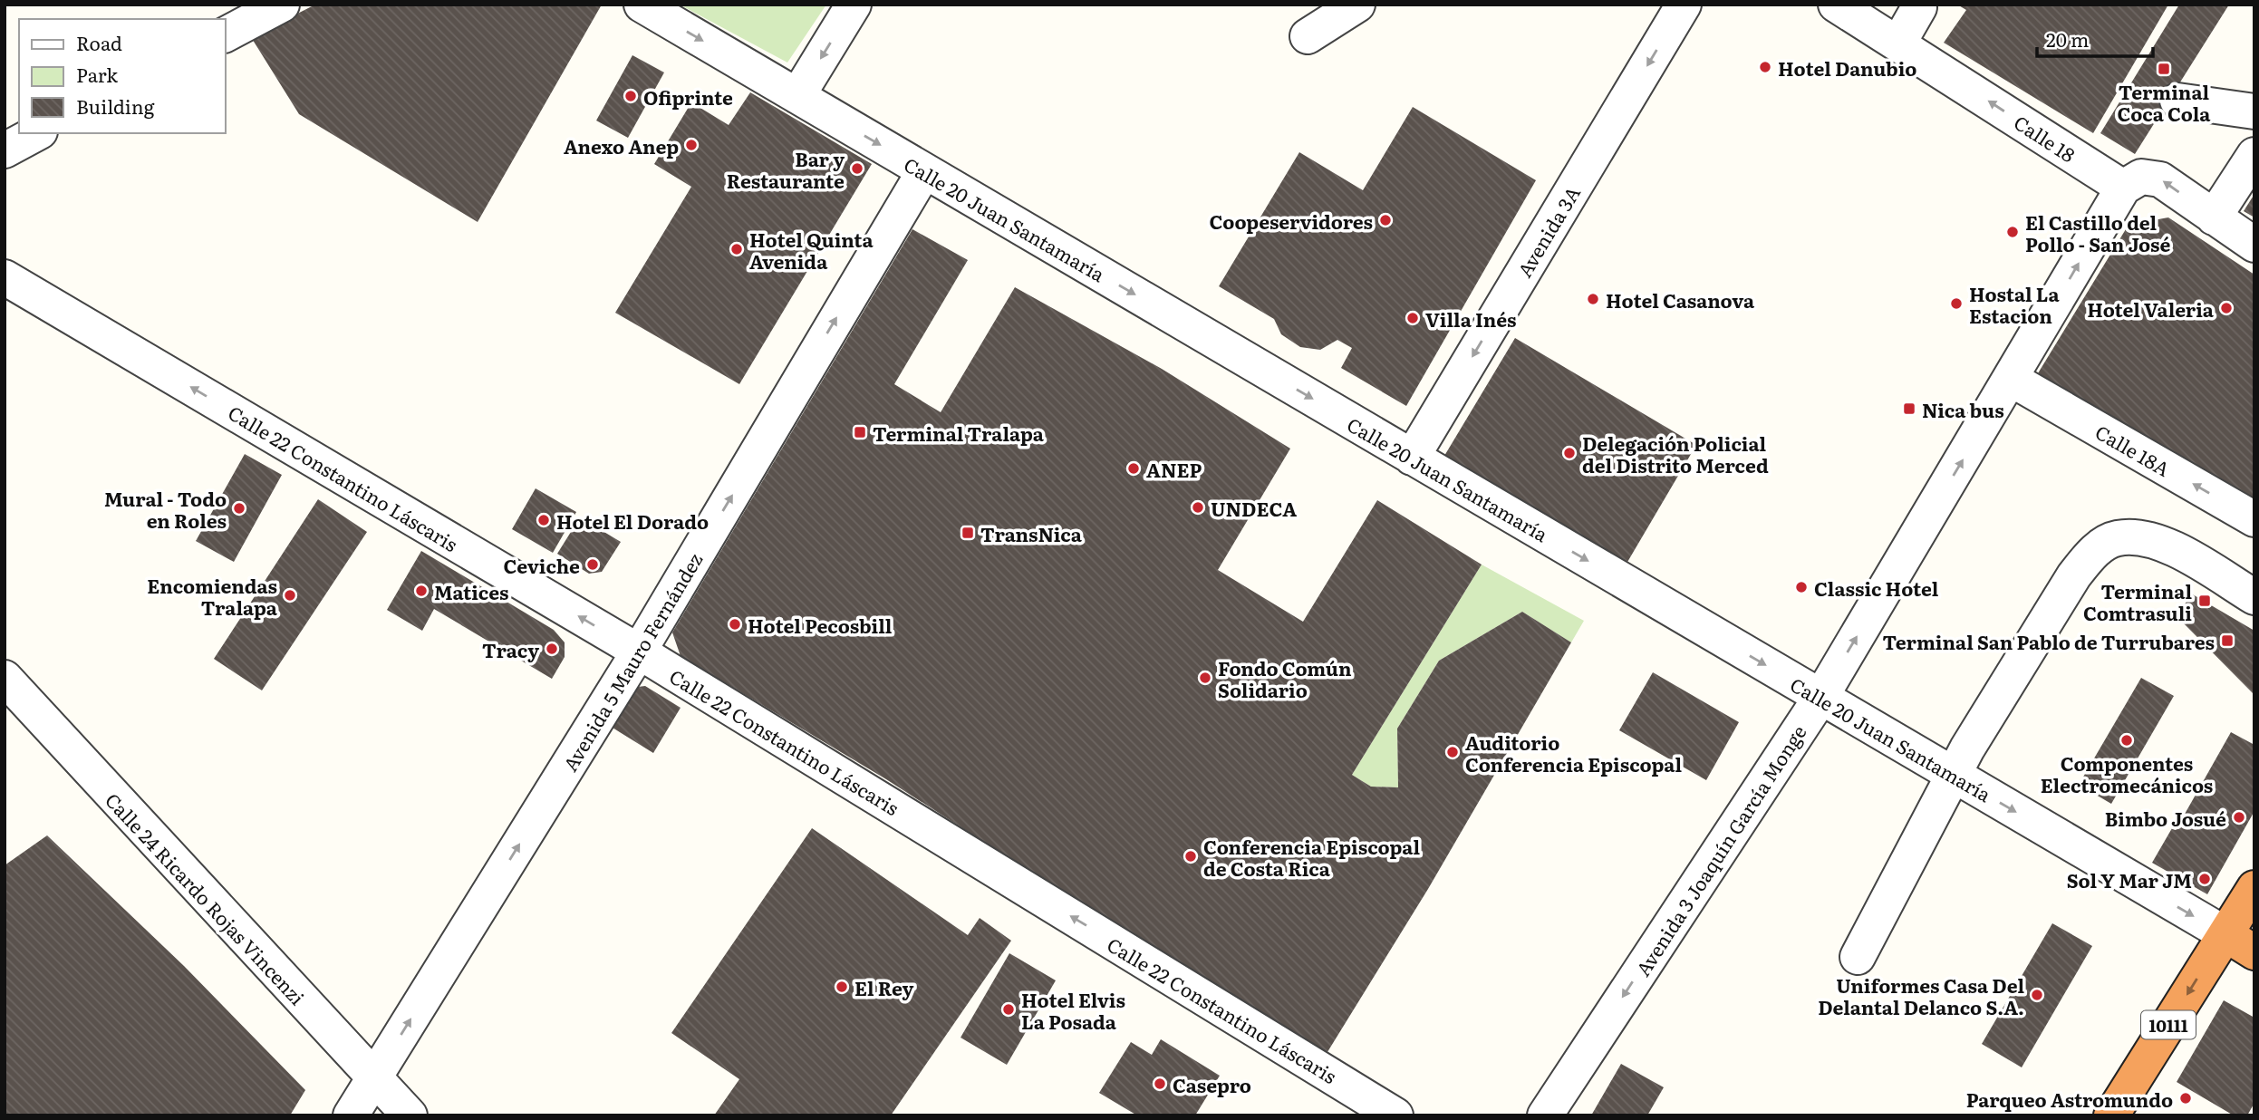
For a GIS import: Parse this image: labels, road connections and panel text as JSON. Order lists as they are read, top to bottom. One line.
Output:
{"streets":{"highway":["Calle 20 Juan Santamaría","10111"],"street":["Calle 18","Avenida 3A","Calle 18A","Calle 22 Constantino Láscaris","Avenida 5 Mauro Fernández","Avenida 3 Joaquín García Monge","Calle 24 Ricardo Rojas Vincenzi"]},"crossings":[["Calle 18","Avenida 3 Joaquín García Monge"],["Calle 20 Juan Santamaría","Avenida 3A"],["Calle 20 Juan Santamaría","Avenida 5 Mauro Fernández"],["Calle 20 Juan Santamaría","Avenida 3 Joaquín García Monge"],["Calle 20 Juan Santamaría","10111"],["Calle 18A","Avenida 3 Joaquín García Monge"],["Calle 22 Constantino Láscaris","Avenida 5 Mauro Fernández"],["Avenida 5 Mauro Fernández","Calle 24 Ricardo Rojas Vincenzi"]],"one_way":["Calle 18","Calle 20 Juan Santamaría","Avenida 3A","Calle 18A","Calle 22 Constantino Láscaris","Avenida 5 Mauro Fernández"],"places":{"other":["Hotel Danubio","Ofiprinte","Anexo Anep","Bar y Restaurante","Coopeservidores","El Castillo del Pollo - San José","Hotel Quinta Avenida","Hotel Casanova","Hostal La Estacion","Hotel Valeria","Villa Inés","Delegación Policial del Distrito Merced","ANEP","UNDECA","Mural - Todo en Roles","Hotel El Dorado","Ceviche","Classic Hotel","Matices","Encomiendas Tralapa","Hotel Pecosbill","Tracy","Fondo Común Solidario","Componentes Electromecánicos","Auditorio Conferencia Episcopal","Bimbo Josué","Conferencia Episcopal de Costa Rica","Sol Y Mar JM","El Rey","Uniformes Casa Del Delantal Delanco S.A.","Hotel Elvis La Posada","Casepro","Parqueo Astromundo"],"transit":["Terminal Coca Cola","Nica bus","Terminal Tralapa","TransNica","Terminal Comtrasuli","Terminal San Pablo de Turrubares"]},"legend":["Road","Park","Building"],"scale_bar":"20 m"}
